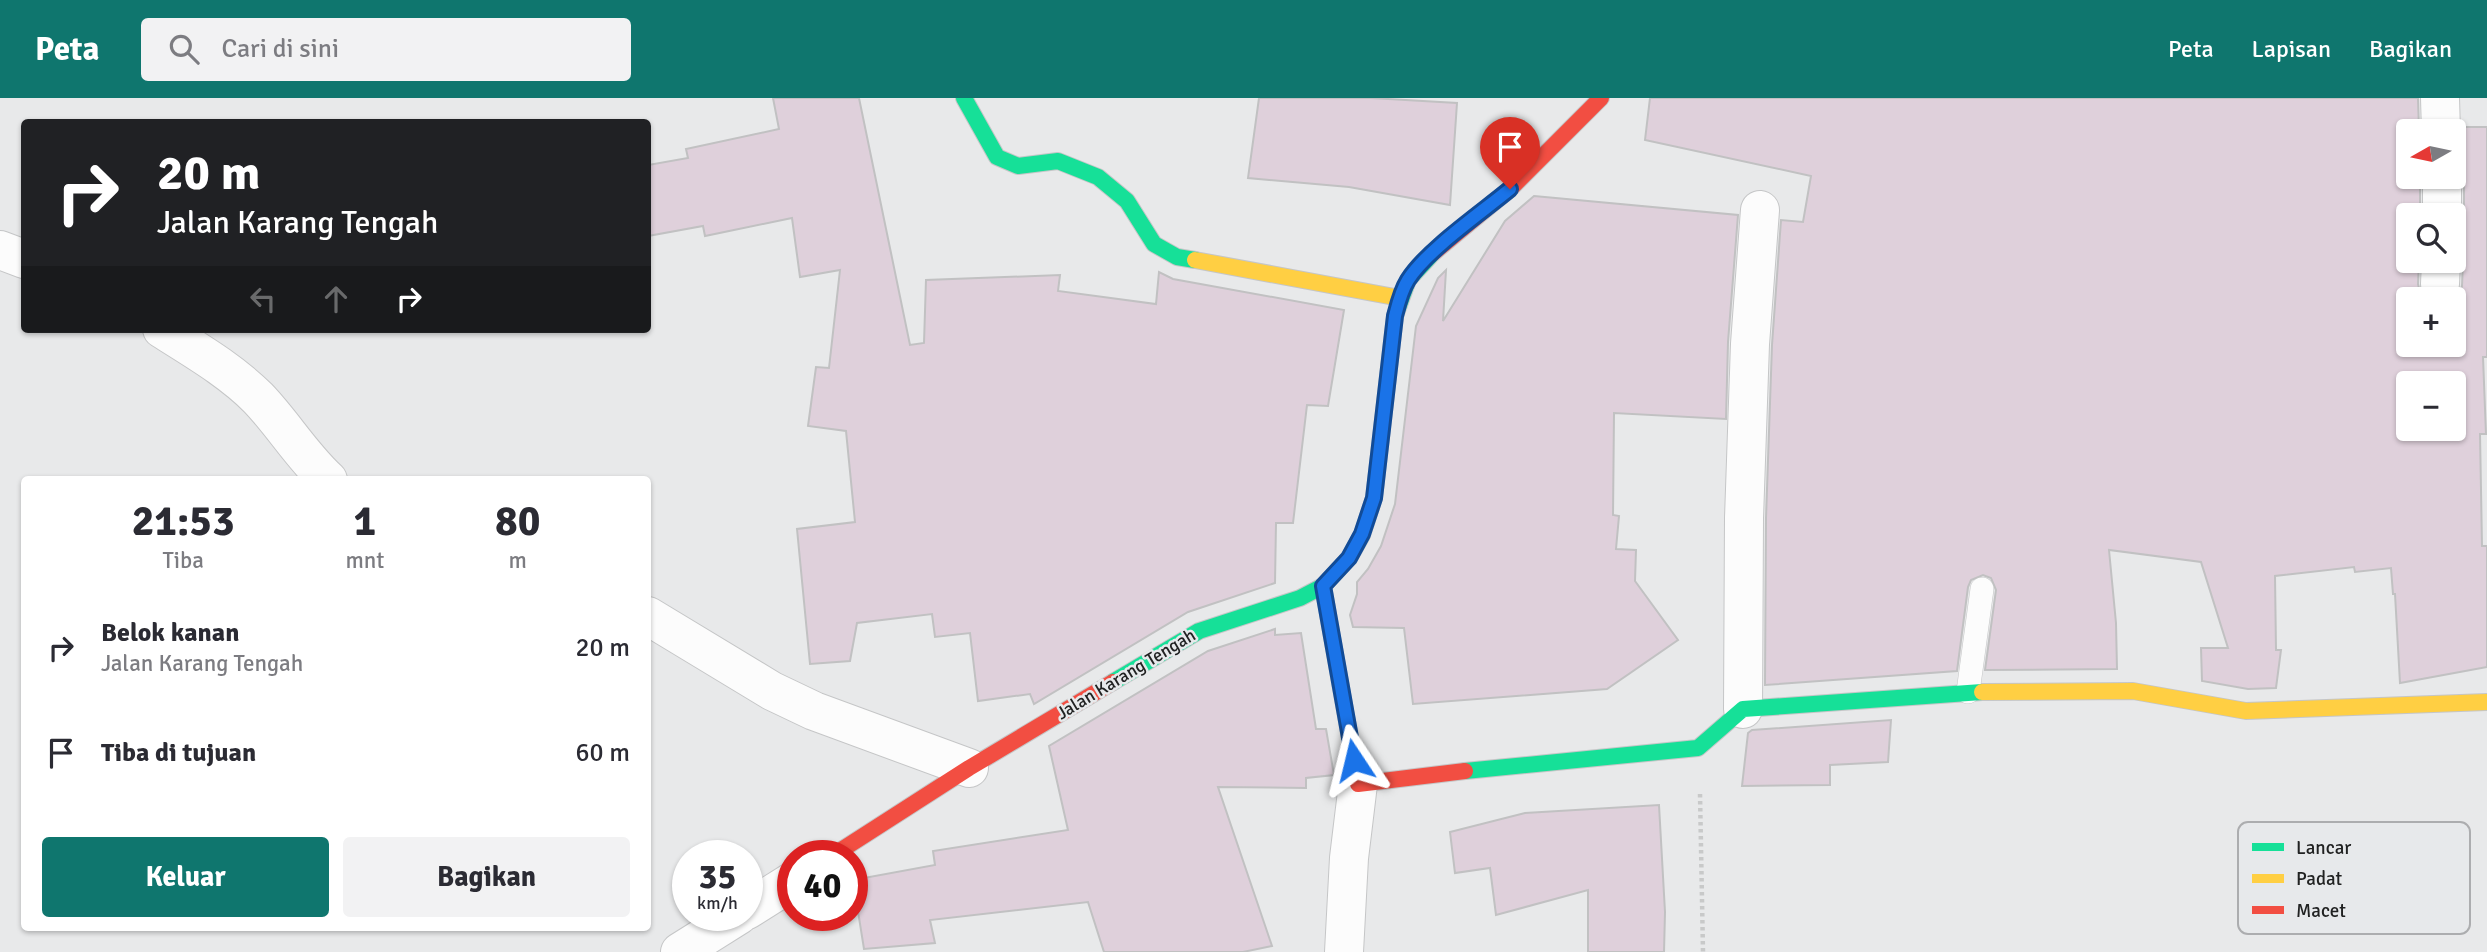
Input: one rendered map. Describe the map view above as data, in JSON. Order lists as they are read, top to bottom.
{
  "streets": {
    "street": ["Jalan Karang Tengah"]
  },
  "legend": ["Lancar", "Padat", "Macet"],
  "north": "left",
  "page": {
    "header": "Peta",
    "search": "Cari di sini",
    "nav": ["Peta", "Lapisan", "Bagikan"],
    "map_buttons": ["+", "−"],
    "turn": ["20 m", "Jalan Karang Tengah"],
    "eta": [
      "21:53",
      "Tiba",
      "1",
      "mnt",
      "80",
      "m"
    ],
    "list": [
      {
        "name": "Belok kanan",
        "note": "Jalan Karang Tengah",
        "value": "20 m"
      },
      {
        "name": "Tiba di tujuan",
        "value": "60 m"
      }
    ],
    "buttons": ["Keluar", "Bagikan"],
    "speed": "35 km/h",
    "limit": "40"
  }
}
